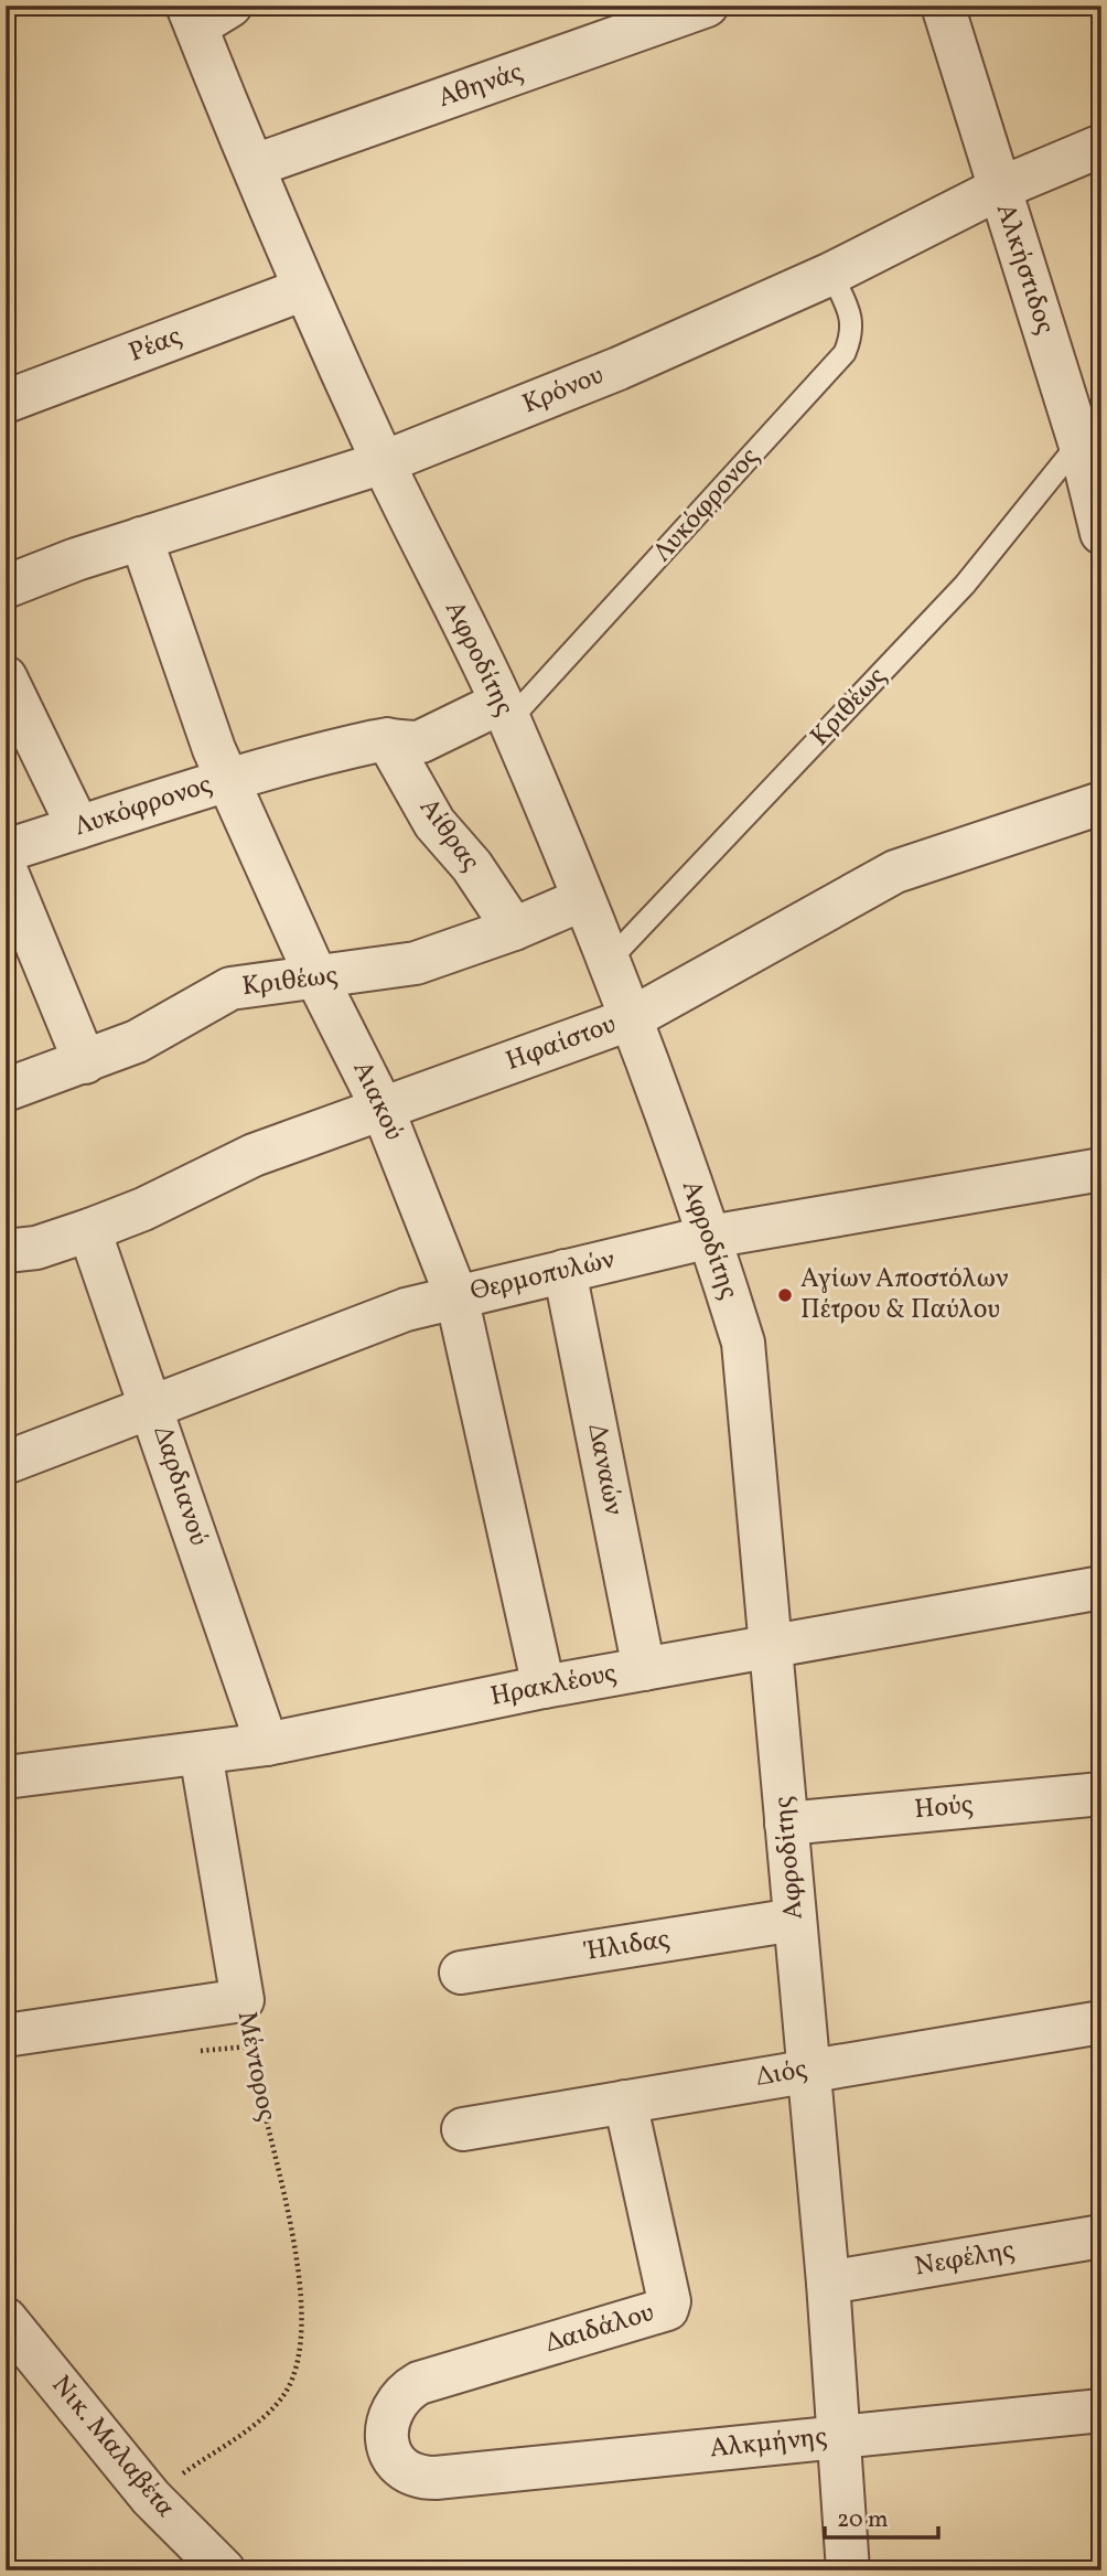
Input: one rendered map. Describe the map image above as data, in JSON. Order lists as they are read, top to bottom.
{
  "streets": {
    "street": [
      "Αθηνάς",
      "Αλκήστιδος",
      "Ρέας",
      "Κρόνου",
      "Λυκόφρoνος",
      "Αφροδίτης",
      "Κριθέως",
      "Αίθρας",
      "Ηφαίστου",
      "Αιακού",
      "Θερμοπυλών",
      "Δαναών",
      "Δαρδιανού",
      "Ηρακλέους",
      "Ηούς",
      "Ήλιδας",
      "Μέντορος",
      "Διός",
      "Νεφέλης",
      "Δαιδάλου",
      "Αλκμήνης",
      "Νικ. Μαλαβέτα"
    ]
  },
  "crossings": [
    ["Αθηνάς", "Αφροδίτης"],
    ["Αλκήστιδος", "Κρόνου"],
    ["Αλκήστιδος", "Κριθέως"],
    ["Ρέας", "Αφροδίτης"],
    ["Κρόνου", "Λυκόφρoνος"],
    ["Κρόνου", "Αφροδίτης"],
    ["Κρόνου", "Αιακού"],
    ["Λυκόφρoνος", "Αφροδίτης"],
    ["Λυκόφρoνος", "Αίθρας"],
    ["Λυκόφρoνος", "Αιακού"],
    ["Αφροδίτης", "Κριθέως"],
    ["Αφροδίτης", "Ηφαίστου"],
    ["Αφροδίτης", "Θερμοπυλών"],
    ["Αφροδίτης", "Ηρακλέους"],
    ["Αφροδίτης", "Ηούς"],
    ["Αφροδίτης", "Ήλιδας"],
    ["Αφροδίτης", "Διός"],
    ["Αφροδίτης", "Νεφέλης"],
    ["Αφροδίτης", "Αλκμήνης"],
    ["Κριθέως", "Αίθρας"],
    ["Κριθέως", "Αιακού"],
    ["Ηφαίστου", "Αιακού"],
    ["Ηφαίστου", "Δαρδιανού"],
    ["Αιακού", "Θερμοπυλών"],
    ["Αιακού", "Ηρακλέους"],
    ["Θερμοπυλών", "Δαναών"],
    ["Θερμοπυλών", "Δαρδιανού"],
    ["Δαναών", "Ηρακλέους"],
    ["Δαρδιανού", "Ηρακλέους"],
    ["Ηρακλέους", "Μέντορος"],
    ["Μέντορος", "Νικ. Μαλαβέτα"],
    ["Διός", "Δαιδάλου"],
    ["Δαιδάλου", "Αλκμήνης"]
  ],
  "places": ["Αγίων Αποστόλων Πέτρου & Παύλου"],
  "scale_bar": "20 m"
}
